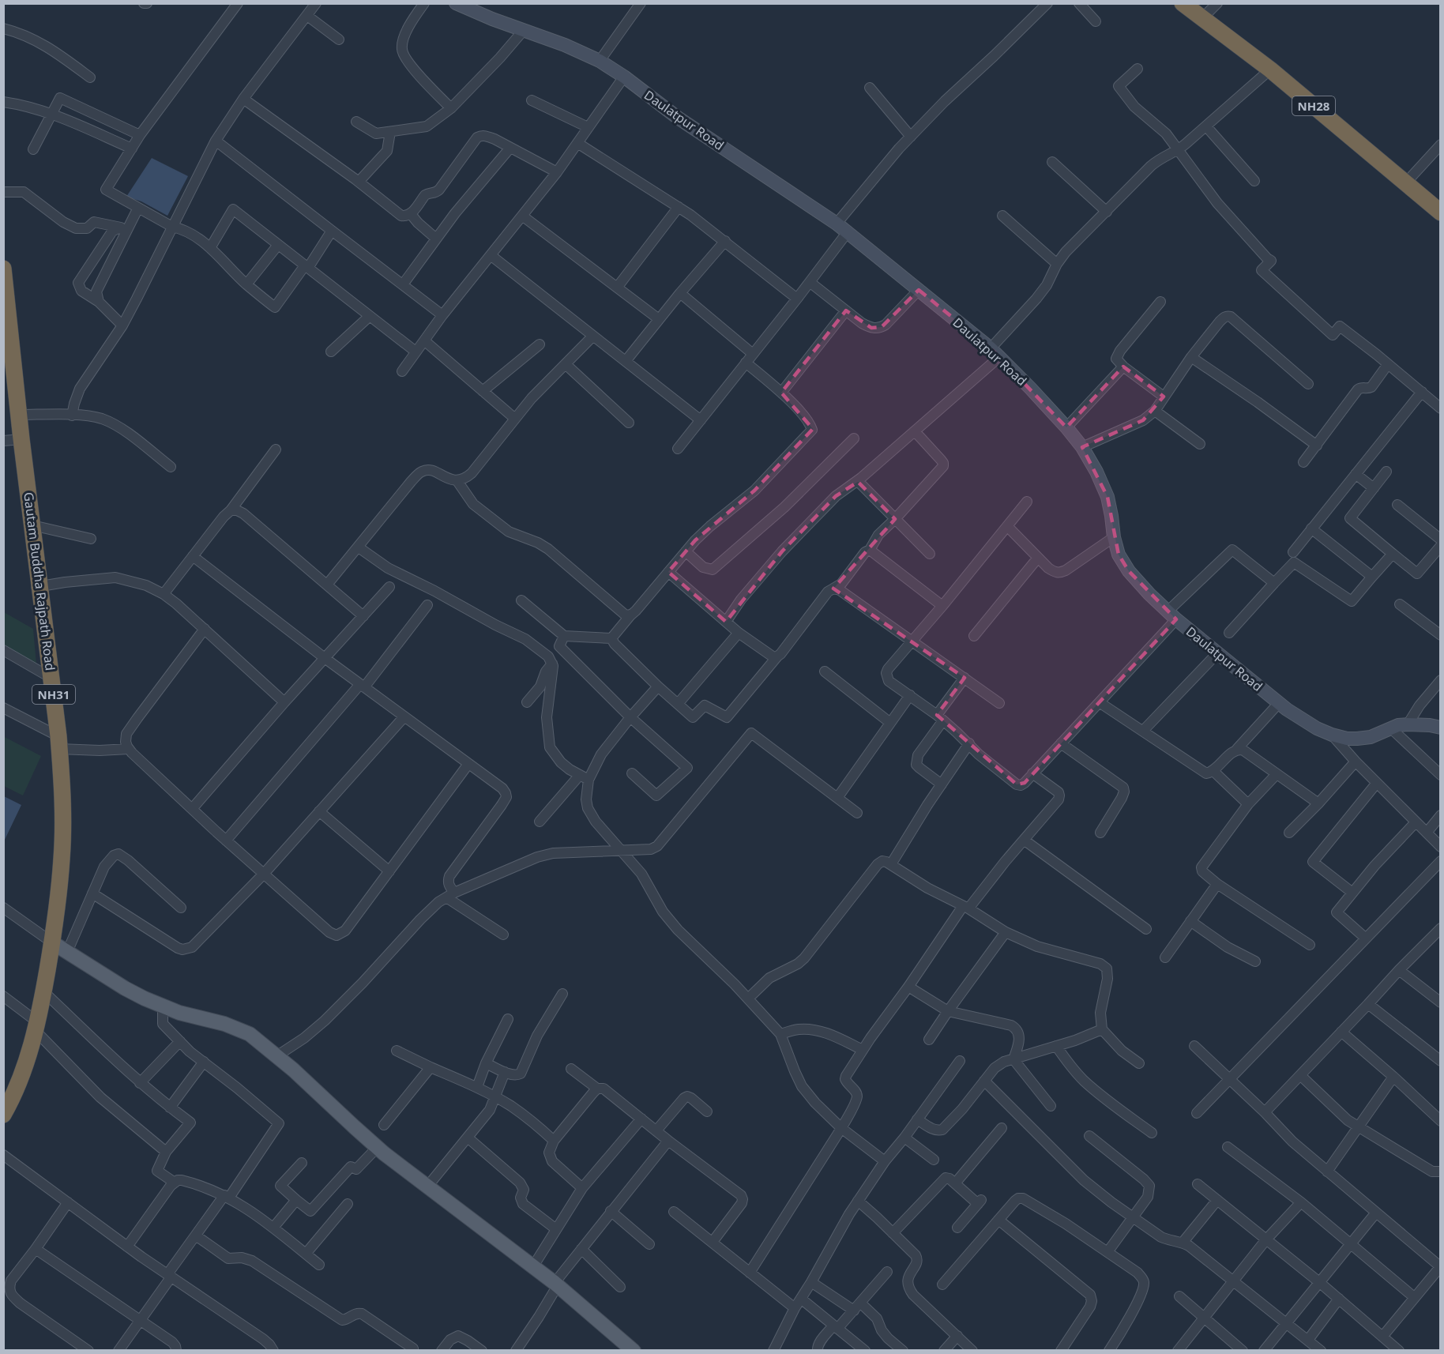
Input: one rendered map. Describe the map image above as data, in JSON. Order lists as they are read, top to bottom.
{
  "streets": {
    "highway": ["NH28", "Gautam Buddha Rajpath Road", "NH31"],
    "street": ["Daulatpur Road"]
  },
  "crossings": [
    ["Gautam Buddha Rajpath Road", "NH31"]
  ]
}
